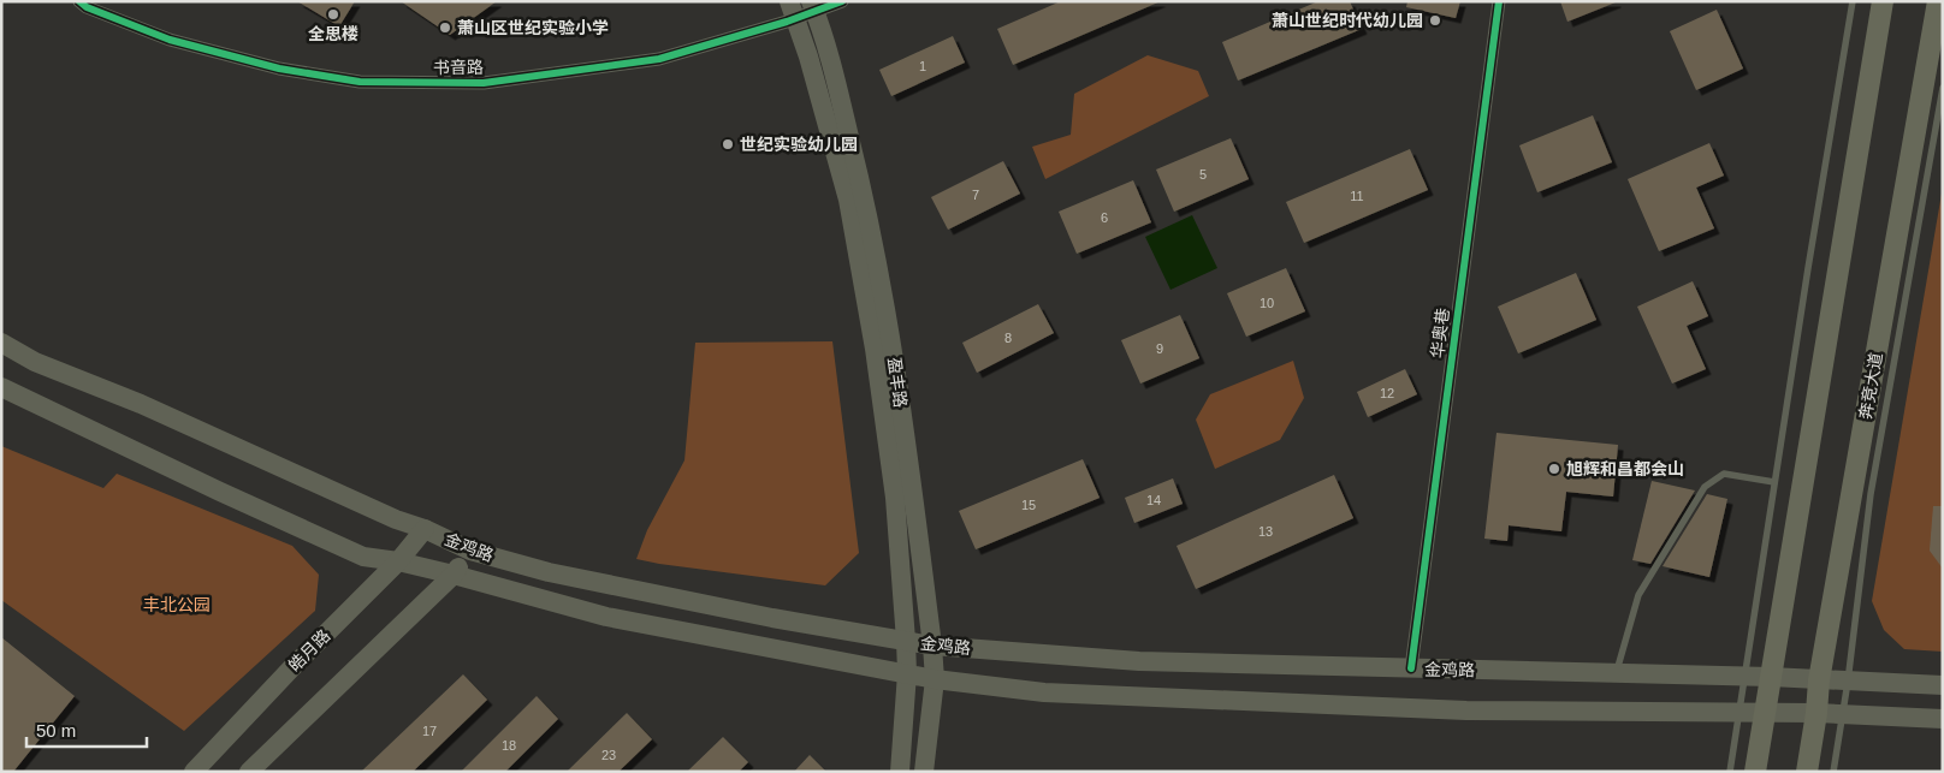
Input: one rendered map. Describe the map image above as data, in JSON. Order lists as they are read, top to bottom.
{
  "streets": {
    "main road": [
      "盈丰路",
      "奔竞大道",
      "金鸡路",
      "皓月路"
    ],
    "street": ["书音路", "华奥巷"]
  },
  "crossings": [
    ["书音路", "盈丰路"],
    ["华奥巷", "金鸡路"],
    ["盈丰路", "金鸡路"],
    ["奔竞大道", "金鸡路"],
    ["金鸡路", "皓月路"]
  ],
  "parks": ["丰北公园"],
  "places": [
    "全思楼",
    "萧山世纪时代幼儿园",
    "萧山区世纪实验小学",
    "世纪实验幼儿园",
    "旭辉和昌都会山"
  ],
  "house_numbers": [
    "1",
    "5",
    "7",
    "11",
    "6",
    "10",
    "8",
    "9",
    "12",
    "14",
    "15",
    "13",
    "17",
    "18",
    "23"
  ],
  "scale_bar": "50 m"
}
